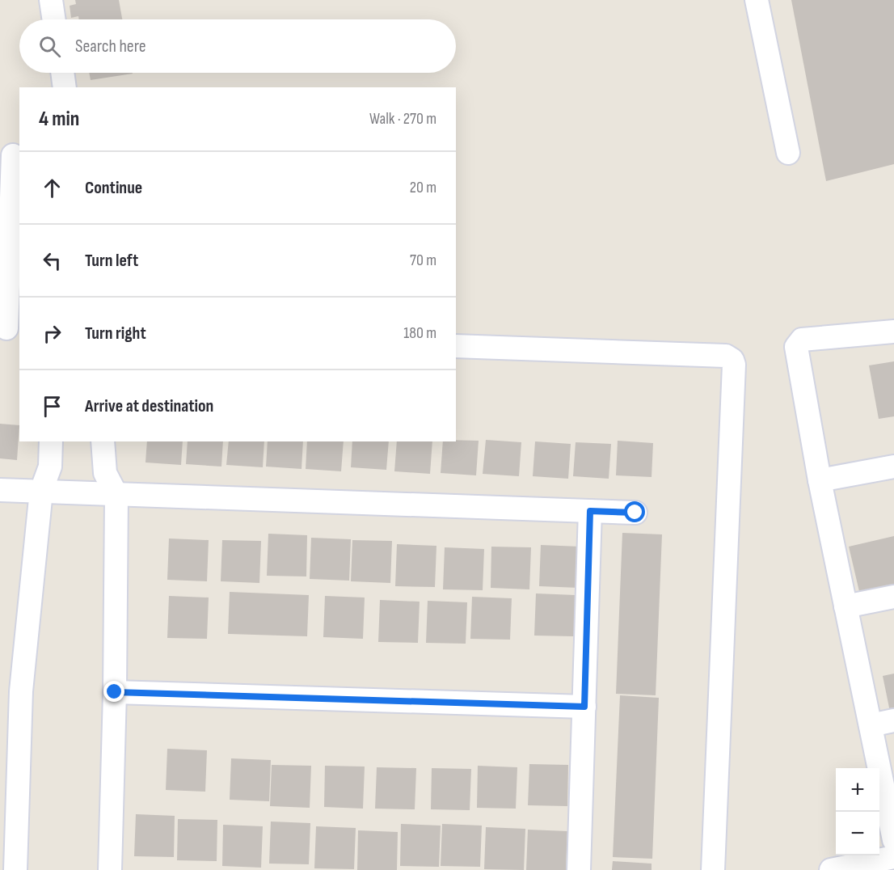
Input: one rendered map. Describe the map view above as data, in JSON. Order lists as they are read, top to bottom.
{
  "page": {
    "search": "Search here",
    "heading": ["4 min", "Walk · 270 m"],
    "list": [
      ["Continue", "20 m"],
      ["Turn left", "70 m"],
      ["Turn right", "180 m"],
      "Arrive at destination"
    ],
    "map_buttons": ["+", "−"]
  }
}
